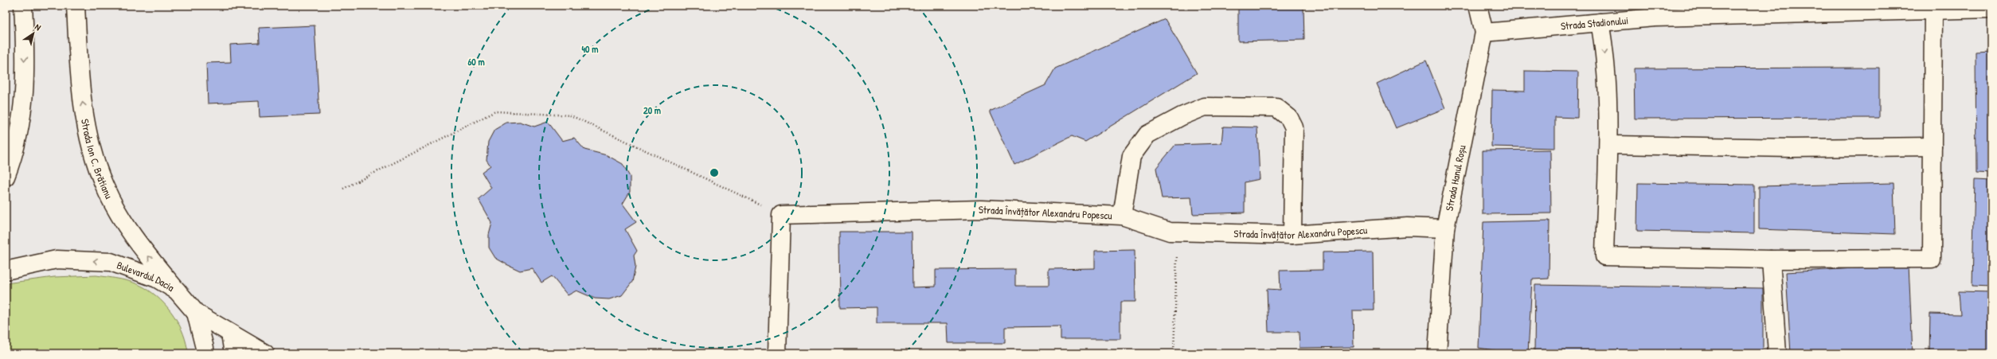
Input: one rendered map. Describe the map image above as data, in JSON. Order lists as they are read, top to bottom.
{
  "streets": {
    "street": [
      "Strada Stadionului",
      "Strada Ion C. Brătianu",
      "Strada Hanul Roșu",
      "Strada Învățător Alexandru Popescu",
      "Bulevardul Dacia"
    ]
  },
  "crossings": [
    ["Strada Stadionului", "Strada Hanul Roșu"],
    ["Strada Ion C. Brătianu", "Bulevardul Dacia"],
    ["Strada Hanul Roșu", "Strada Învățător Alexandru Popescu"]
  ],
  "one_way": ["Strada Ion C. Brătianu", "Bulevardul Dacia"],
  "north": "top right",
  "rings": ["40 m", "60 m", "20 m"]
}
